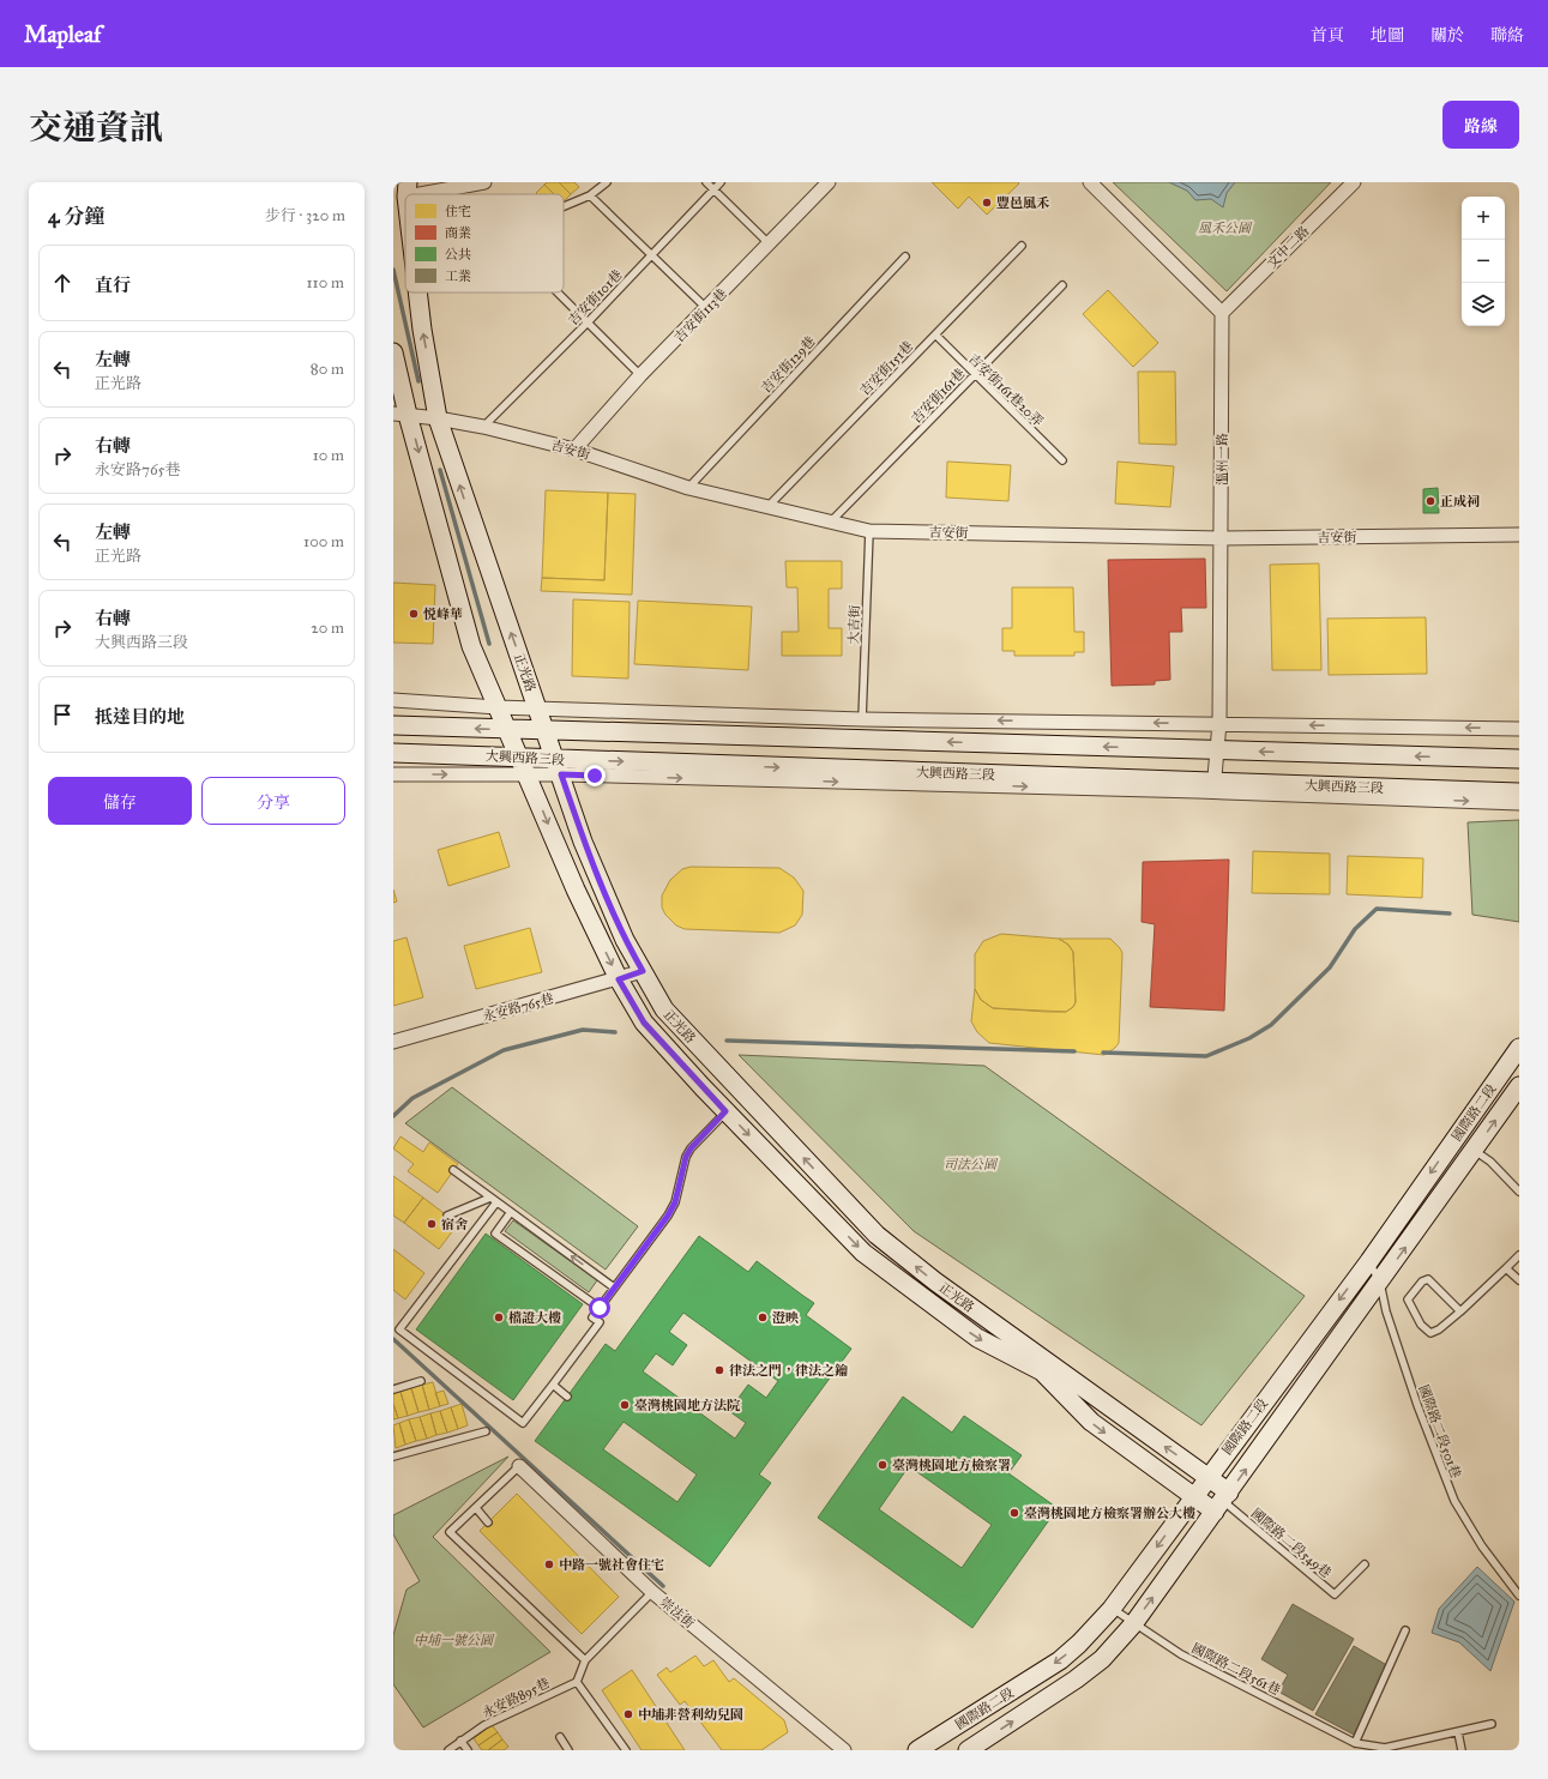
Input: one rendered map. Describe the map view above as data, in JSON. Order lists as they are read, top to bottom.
{
  "streets": {
    "street": [
      "文中二路",
      "吉安街113巷",
      "吉安街",
      "溫州一路",
      "正光路",
      "大興西路三段",
      "永安路765巷",
      "國際路二段",
      "崇法街"
    ],
    "lane": [
      "吉安街101巷",
      "吉安街129巷",
      "吉安街151巷",
      "吉安街161巷20弄",
      "吉安街161巷",
      "大吉街",
      "國際路二段501巷",
      "國際路二段549巷",
      "國際路二段561巷",
      "永安路895巷"
    ]
  },
  "crossings": [
    ["文中二路", "溫州一路"],
    ["吉安街101巷", "吉安街"],
    ["吉安街113巷", "吉安街"],
    ["吉安街129巷", "吉安街"],
    ["吉安街151巷", "吉安街161巷20弄"],
    ["吉安街151巷", "吉安街"],
    ["吉安街161巷20弄", "吉安街161巷"],
    ["吉安街161巷", "吉安街"],
    ["吉安街", "溫州一路"],
    ["吉安街", "大吉街"],
    ["吉安街", "正光路"],
    ["溫州一路", "大興西路三段"],
    ["正光路", "大興西路三段"],
    ["正光路", "永安路765巷"],
    ["正光路", "國際路二段"],
    ["正光路", "國際路二段549巷"],
    ["國際路二段", "國際路二段501巷"],
    ["國際路二段", "國際路二段549巷"],
    ["國際路二段", "國際路二段561巷"]
  ],
  "parks": ["風禾公園", "司法公園", "中埔一號公園"],
  "places": [
    "豐邑風禾",
    "正成祠",
    "悦峰華",
    "宿舍",
    "檔證大樓",
    "澄映",
    "律法之門，律法之鑰",
    "臺灣桃園地方法院",
    "臺灣桃園地方檢察署",
    "臺灣桃園地方檢察署辦公大樓",
    "中路一號社會住宅",
    "中埔非營利幼兒園"
  ],
  "legend": [
    "住宅",
    "商業",
    "公共",
    "工業"
  ],
  "page": {
    "header": "Mapleaf",
    "nav": [
      "首頁",
      "地圖",
      "關於",
      "聯絡"
    ],
    "title": "交通資訊",
    "buttons": [
      "路線",
      ["儲存", "分享"]
    ],
    "heading": ["4 分鐘", "步行 · 320 m"],
    "map_buttons": ["+", "−"],
    "list": [
      ["直行", "110 m"],
      ["左轉", "正光路", "80 m"],
      ["右轉", "永安路765巷", "10 m"],
      ["左轉", "正光路", "100 m"],
      ["右轉", "大興西路三段", "20 m"],
      "抵達目的地"
    ]
  }
}
